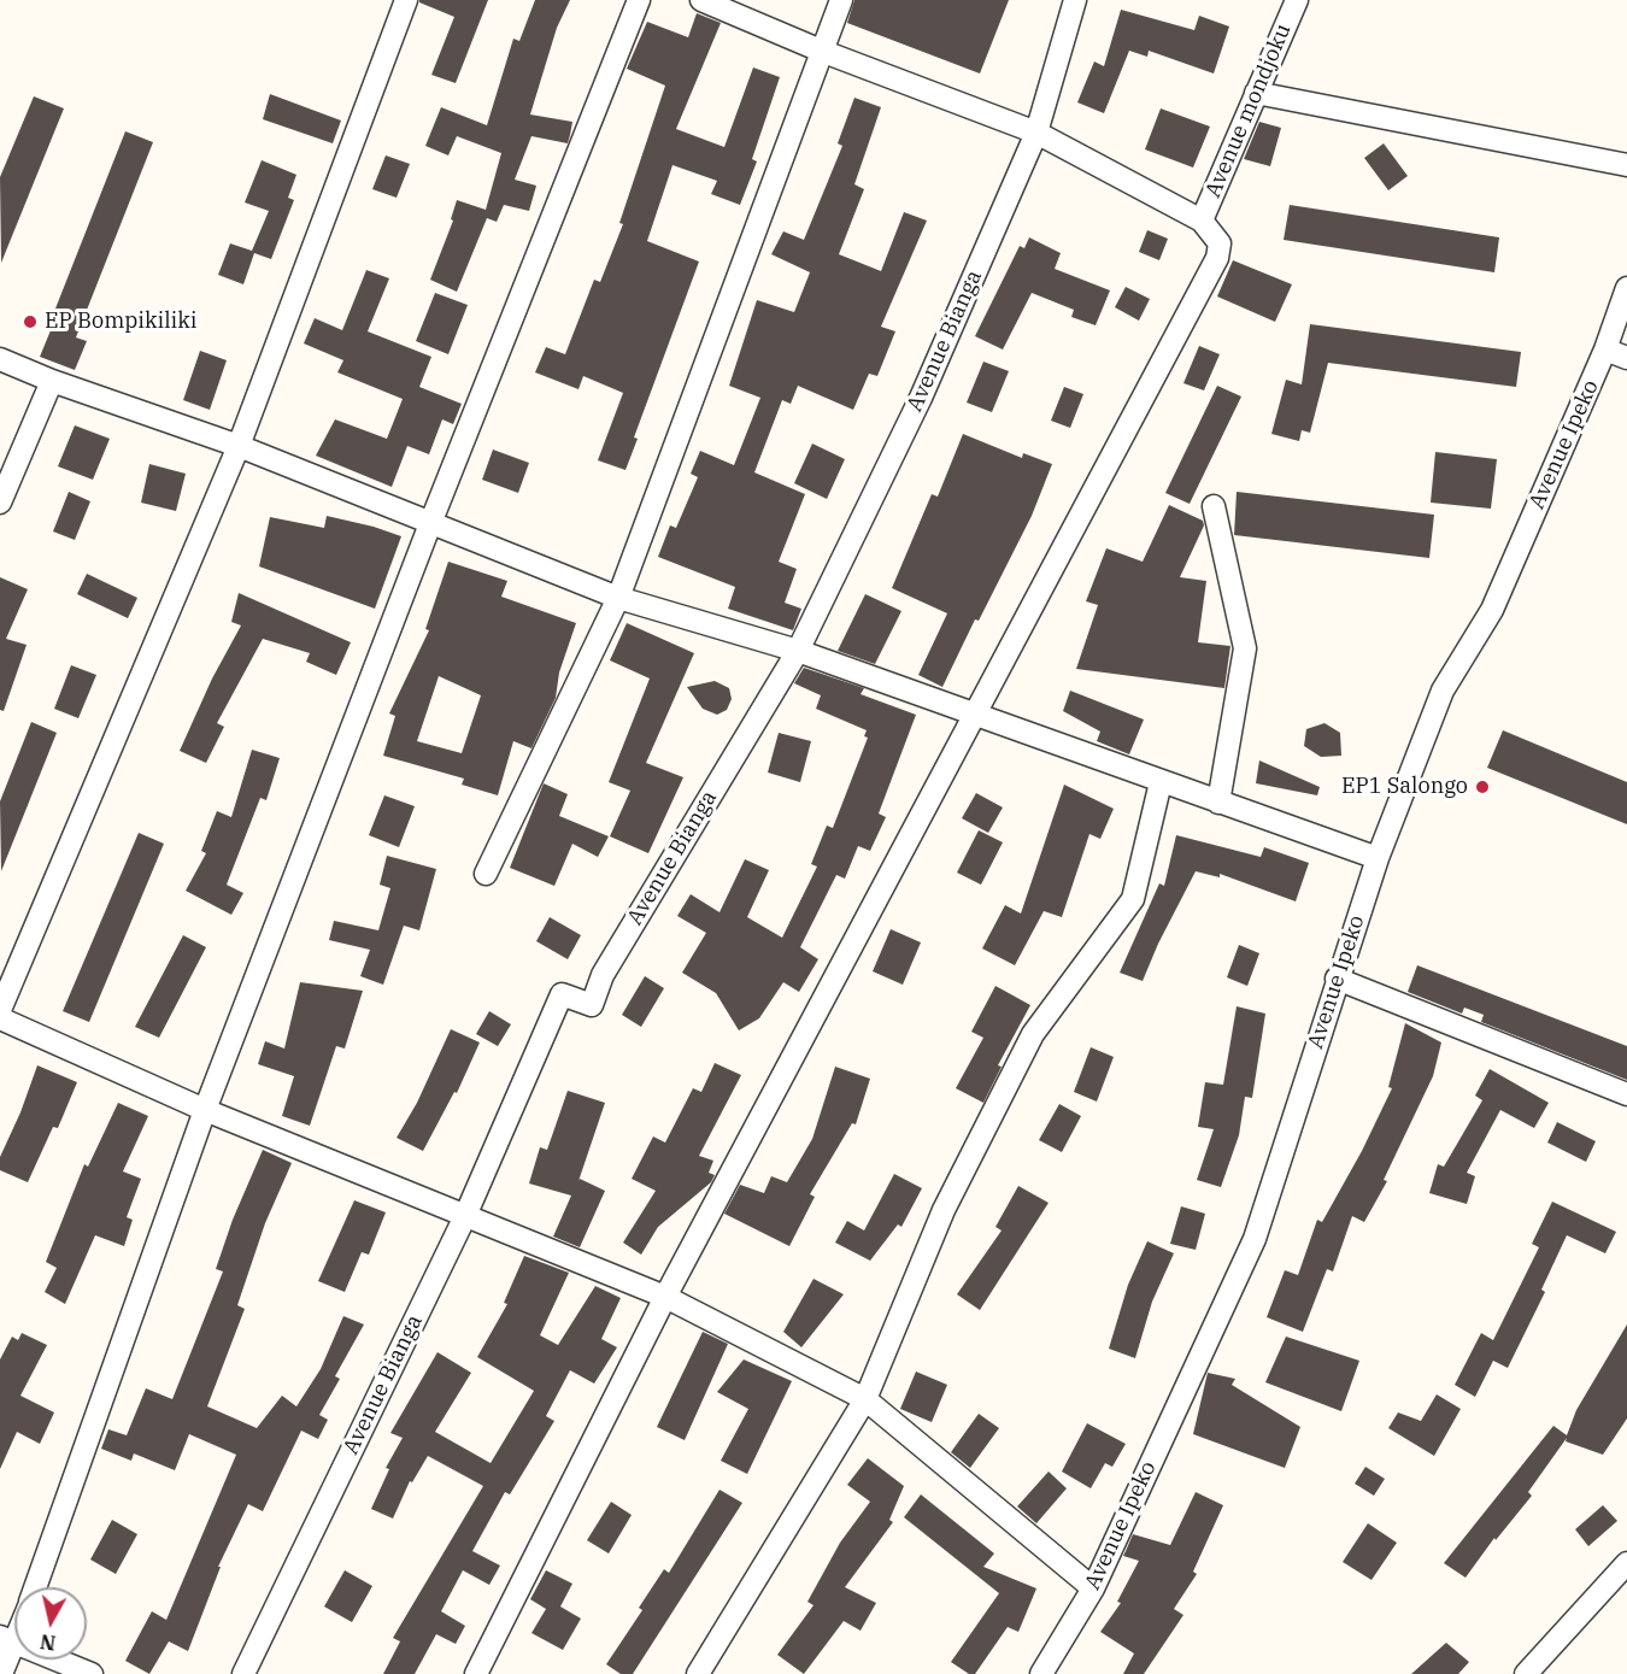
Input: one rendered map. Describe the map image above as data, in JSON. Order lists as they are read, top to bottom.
{
  "streets": {
    "street": ["Avenue mondjoku", "Avenue Bianga", "Avenue Ipeko"]
  },
  "places": ["EP Bompikiliki", "EP1 Salongo"],
  "north": "bottom"
}
